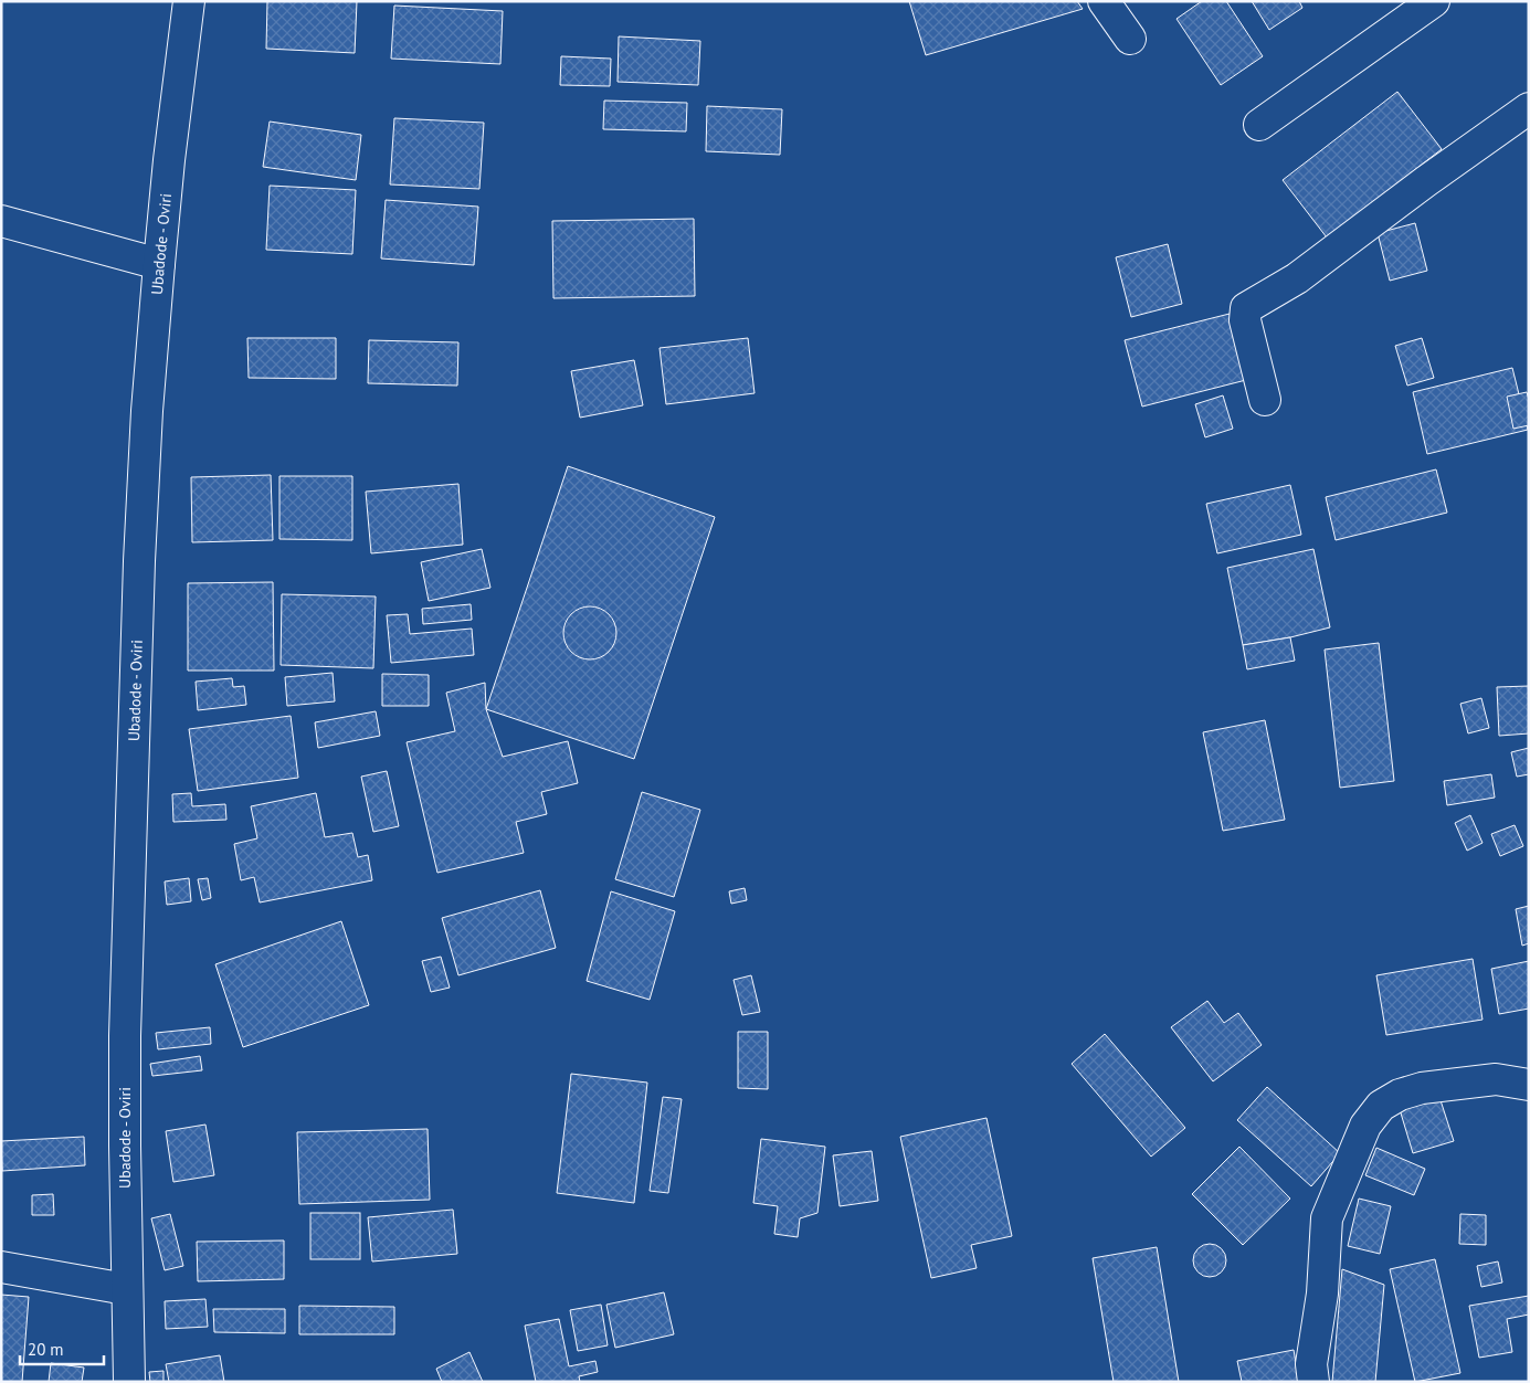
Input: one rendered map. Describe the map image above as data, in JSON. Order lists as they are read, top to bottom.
{
  "streets": {
    "street": ["Ubadode - Oviri"]
  },
  "scale_bar": "20 m"
}
